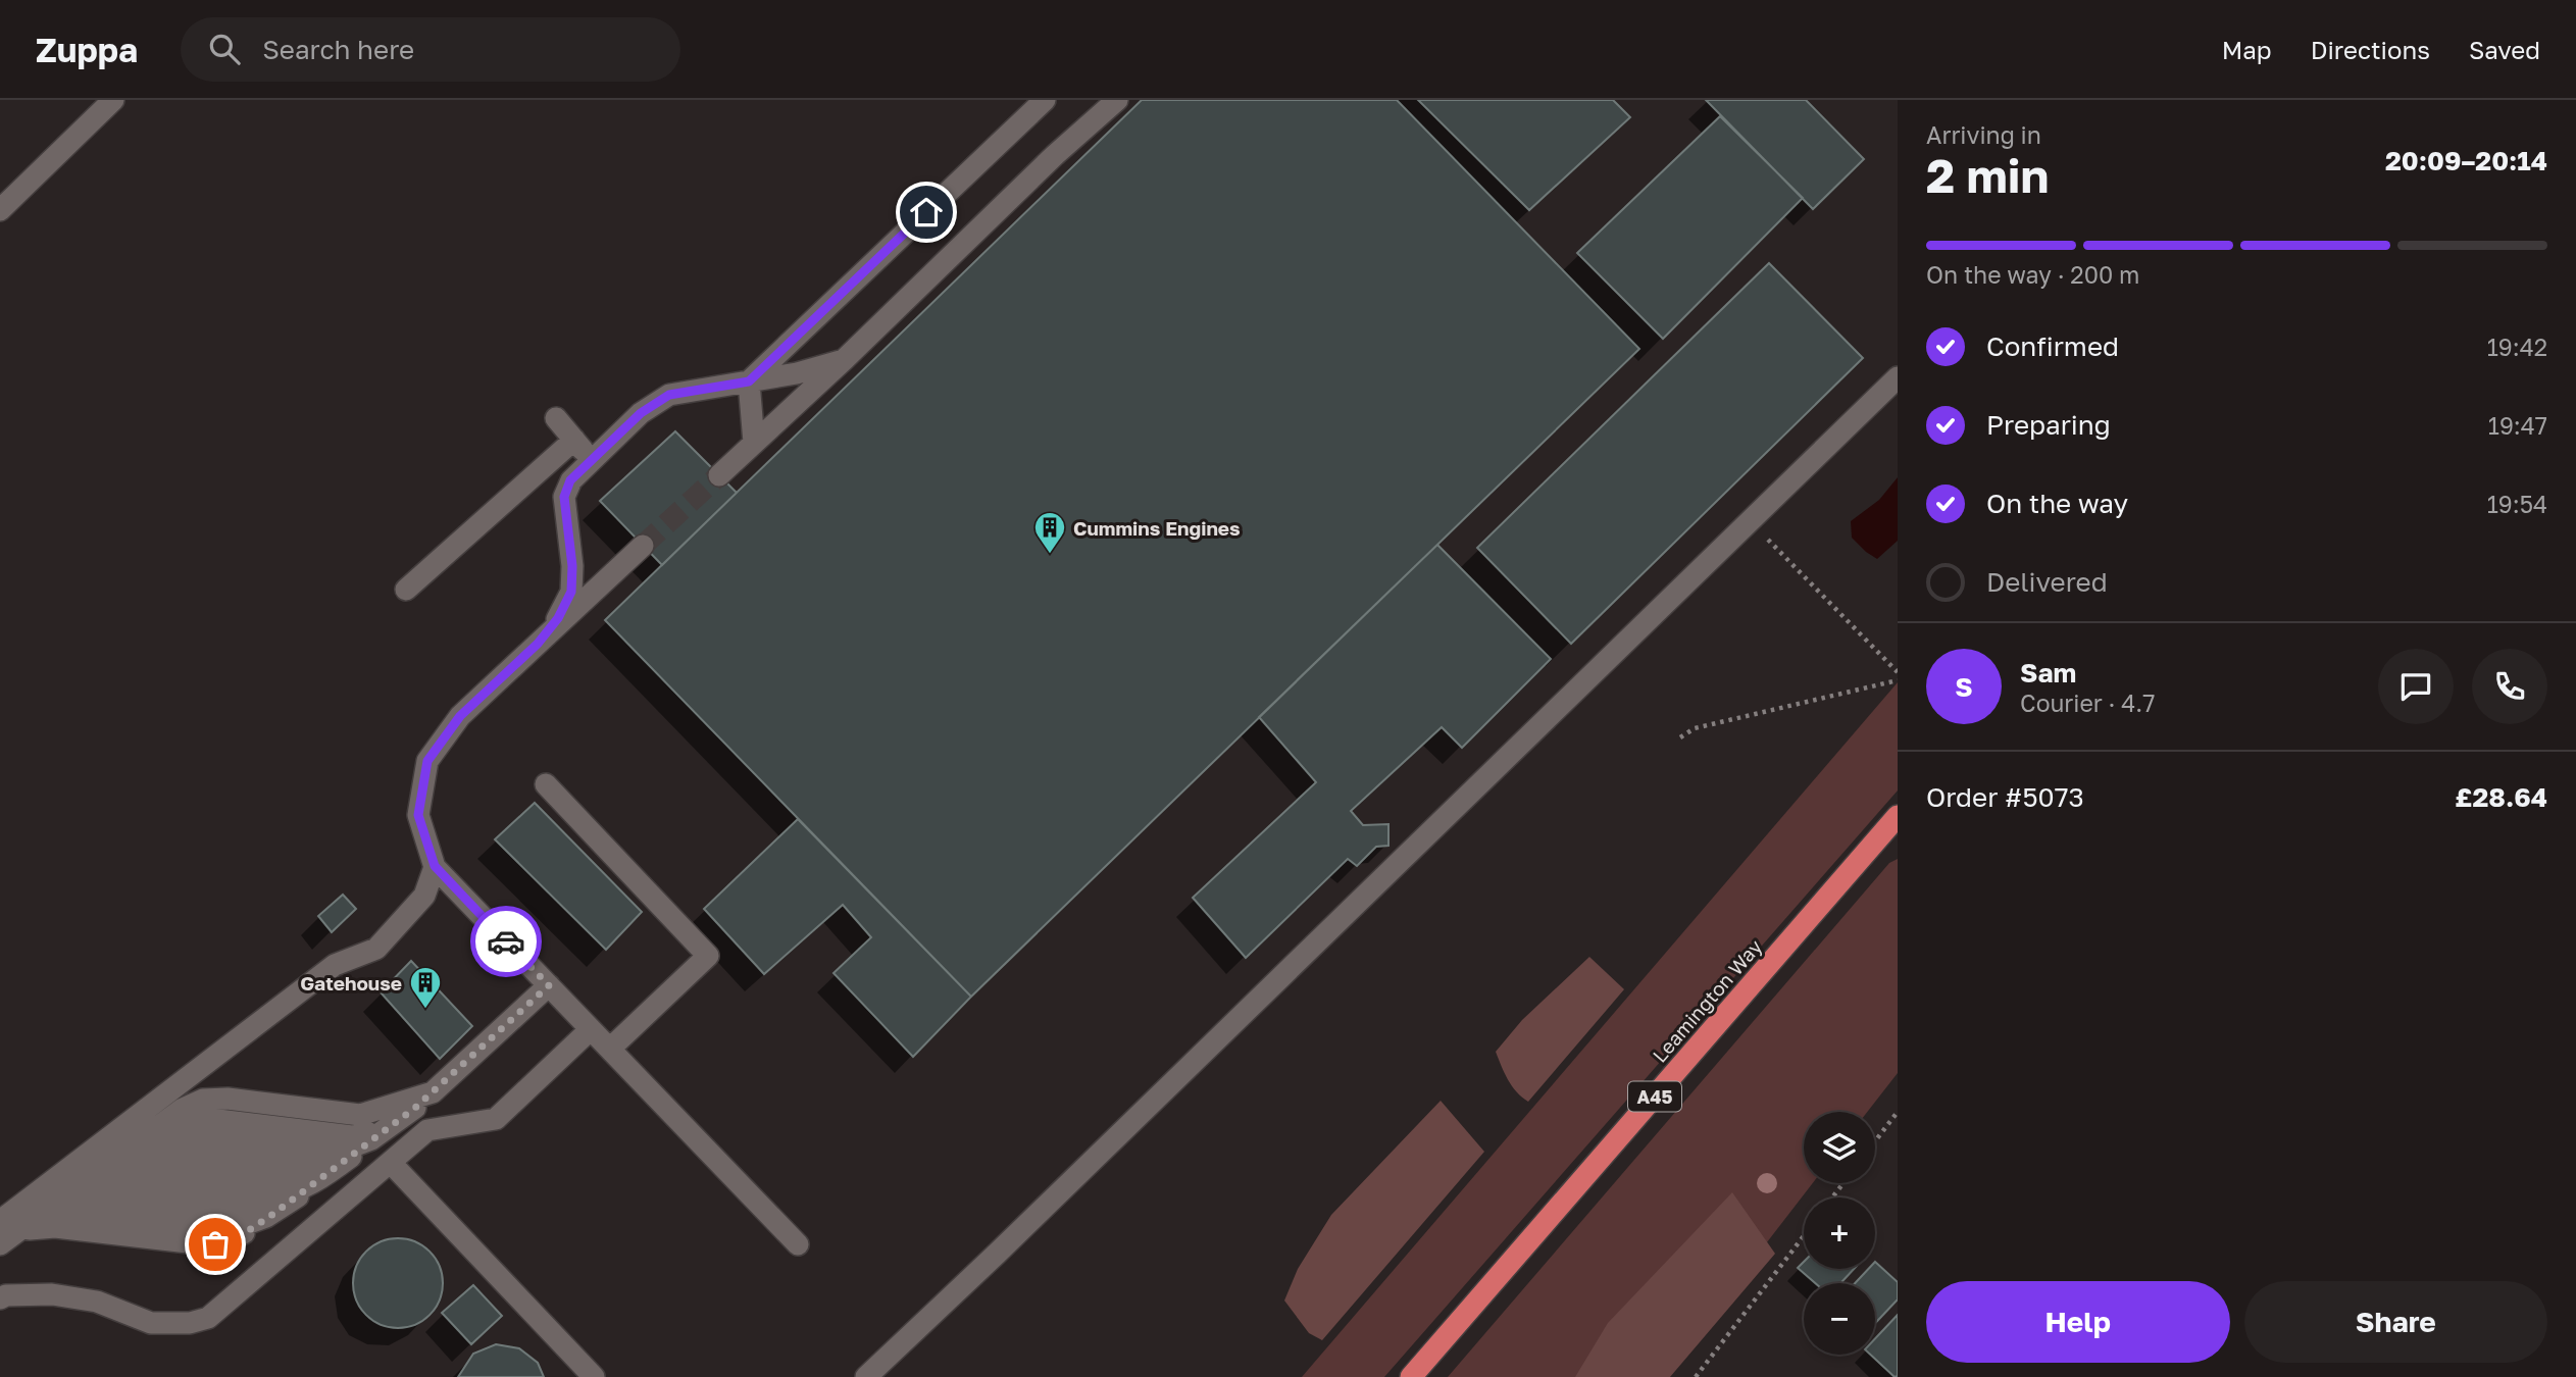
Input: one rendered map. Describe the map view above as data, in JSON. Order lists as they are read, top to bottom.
{
  "streets": {
    "highway": ["Leamington Way", "A45"]
  },
  "places": {
    "building": ["Cummins Engines", "Gatehouse"]
  },
  "page": {
    "header": "Zuppa",
    "search": "Search here",
    "nav": ["Map", "Directions", "Saved"],
    "heading": ["2 min", "Arriving in", "20:09–20:14"],
    "panel": [
      "Sam",
      "Courier · 4.7",
      "Order #5073",
      "£28.64"
    ],
    "bar": "On the way · 200 m",
    "list": [
      ["Confirmed", "19:42"],
      ["Preparing", "19:47"],
      ["On the way", "19:54"],
      "Delivered"
    ],
    "round": "S",
    "map_buttons": ["+", "−"],
    "buttons": ["Help", "Share"]
  }
}
